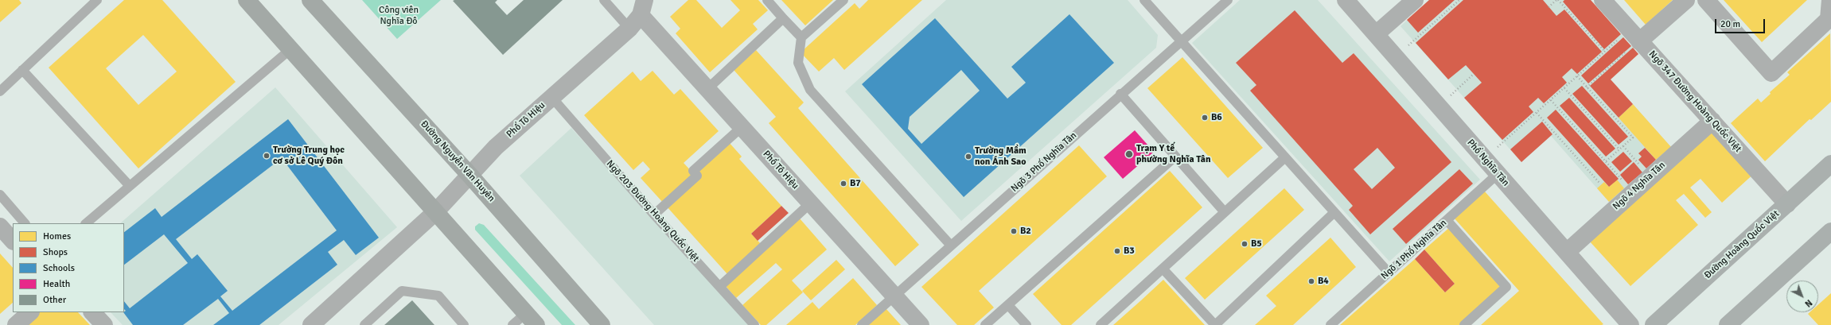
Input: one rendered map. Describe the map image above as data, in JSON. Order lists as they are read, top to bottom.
{
  "streets": {
    "main road": ["Đường Nguyễn Văn Huyên", "Đường Hoàng Quốc Việt"],
    "street": [
      "Ngõ 347 Đường Hoàng Quốc Việt",
      "Phố Tô Hiệu",
      "Phố Nghĩa Tân",
      "Ngõ 4 Nghĩa Tân"
    ],
    "lane": ["Ngõ 3 Phố Nghĩa Tân", "Ngõ 203 Đường Hoàng Quốc Việt", "Ngõ 1 Phố Nghĩa Tân"]
  },
  "crossings": [
    ["Ngõ 347 Đường Hoàng Quốc Việt", "Ngõ 4 Nghĩa Tân"],
    ["Ngõ 347 Đường Hoàng Quốc Việt", "Đường Hoàng Quốc Việt"],
    ["Phố Tô Hiệu", "Đường Nguyễn Văn Huyên"],
    ["Phố Tô Hiệu", "Ngõ 3 Phố Nghĩa Tân"],
    ["Phố Tô Hiệu", "Ngõ 203 Đường Hoàng Quốc Việt"],
    ["Phố Nghĩa Tân", "Ngõ 4 Nghĩa Tân"],
    ["Phố Nghĩa Tân", "Ngõ 1 Phố Nghĩa Tân"]
  ],
  "parks": ["Công viên Nghĩa Đô"],
  "places": [
    "B6",
    "Trạm Y tế phường Nghĩa Tân",
    "Trường Trung học cơ sở Lê Quý Đôn",
    "Trường Mầm non Ánh Sao",
    "B7",
    "B2",
    "B5",
    "B3",
    "B4"
  ],
  "legend": [
    "Homes",
    "Shops",
    "Schools",
    "Health",
    "Other"
  ],
  "scale_bar": "20 m",
  "north": "bottom right"
}
